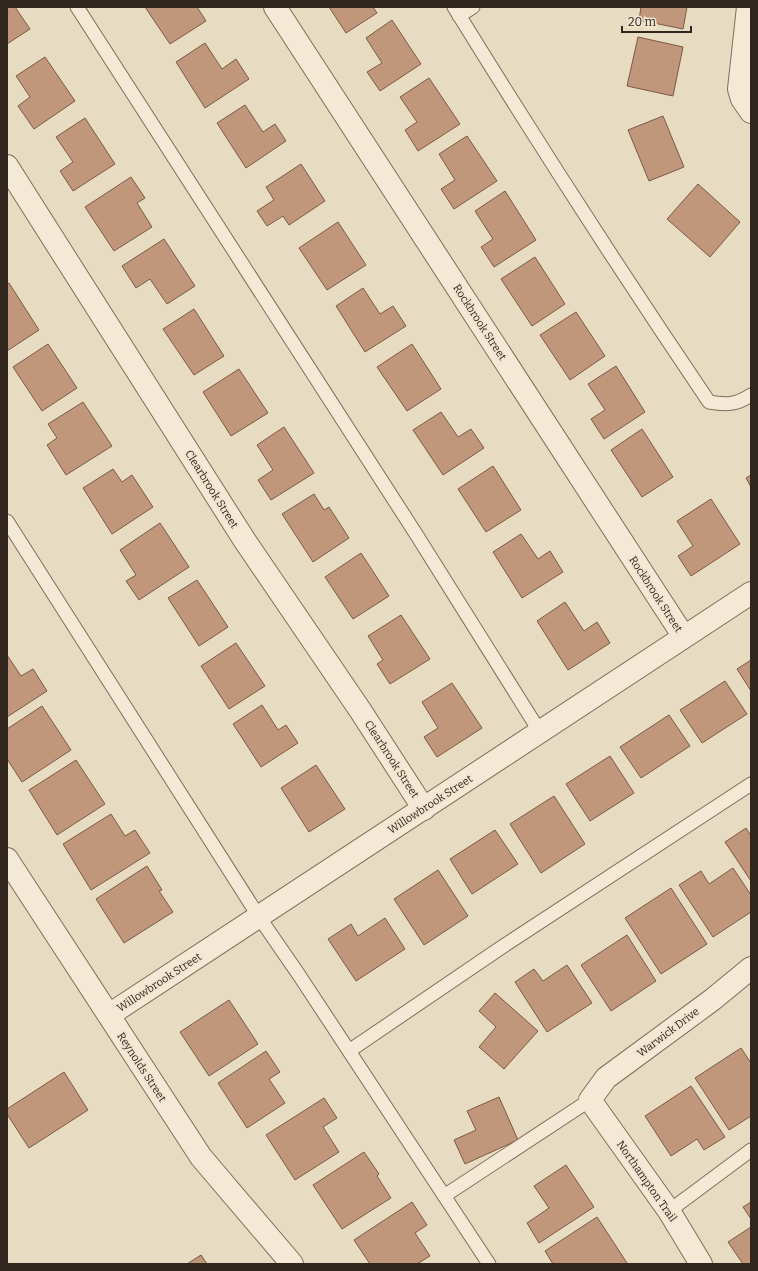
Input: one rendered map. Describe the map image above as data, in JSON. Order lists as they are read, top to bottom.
{
  "streets": {
    "street": [
      "Rockbrook Street",
      "Clearbrook Street",
      "Willowbrook Street",
      "Warwick Drive",
      "Reynolds Street",
      "Northampton Trail"
    ]
  },
  "crossings": [
    ["Rockbrook Street", "Willowbrook Street"],
    ["Clearbrook Street", "Willowbrook Street"],
    ["Willowbrook Street", "Reynolds Street"],
    ["Warwick Drive", "Northampton Trail"]
  ],
  "scale_bar": "20 m"
}
